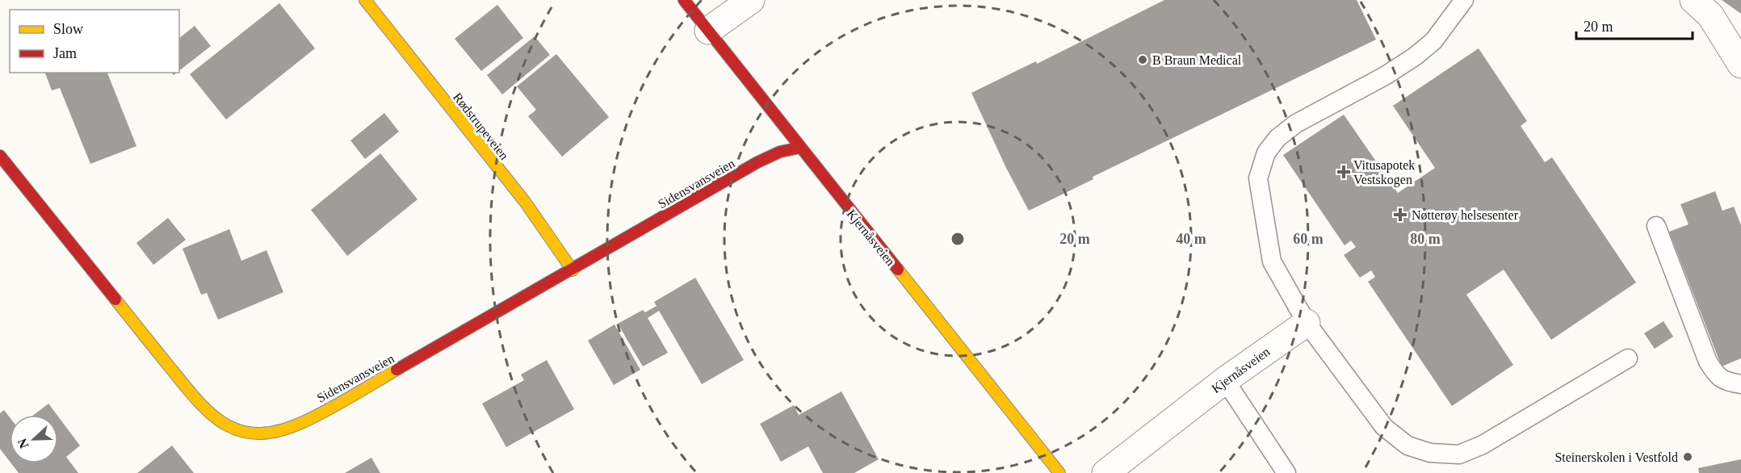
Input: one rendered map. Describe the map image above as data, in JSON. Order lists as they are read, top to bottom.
{
  "streets": {
    "street": ["Rødstrupeveien", "Sidensvansveien", "Kjernåsveien"]
  },
  "crossings": [
    ["Rødstrupeveien", "Sidensvansveien"],
    ["Sidensvansveien", "Kjernåsveien"]
  ],
  "places": {
    "other": ["B Braun Medical", "Steinerskolen i Vestfold"],
    "health": ["Vitusapotek Vestskogen", "Nøtterøy helsesenter"]
  },
  "legend": ["Slow", "Jam"],
  "scale_bar": "20 m",
  "north": "left",
  "rings": [
    "20 m",
    "40 m",
    "60 m",
    "80 m"
  ]
}
